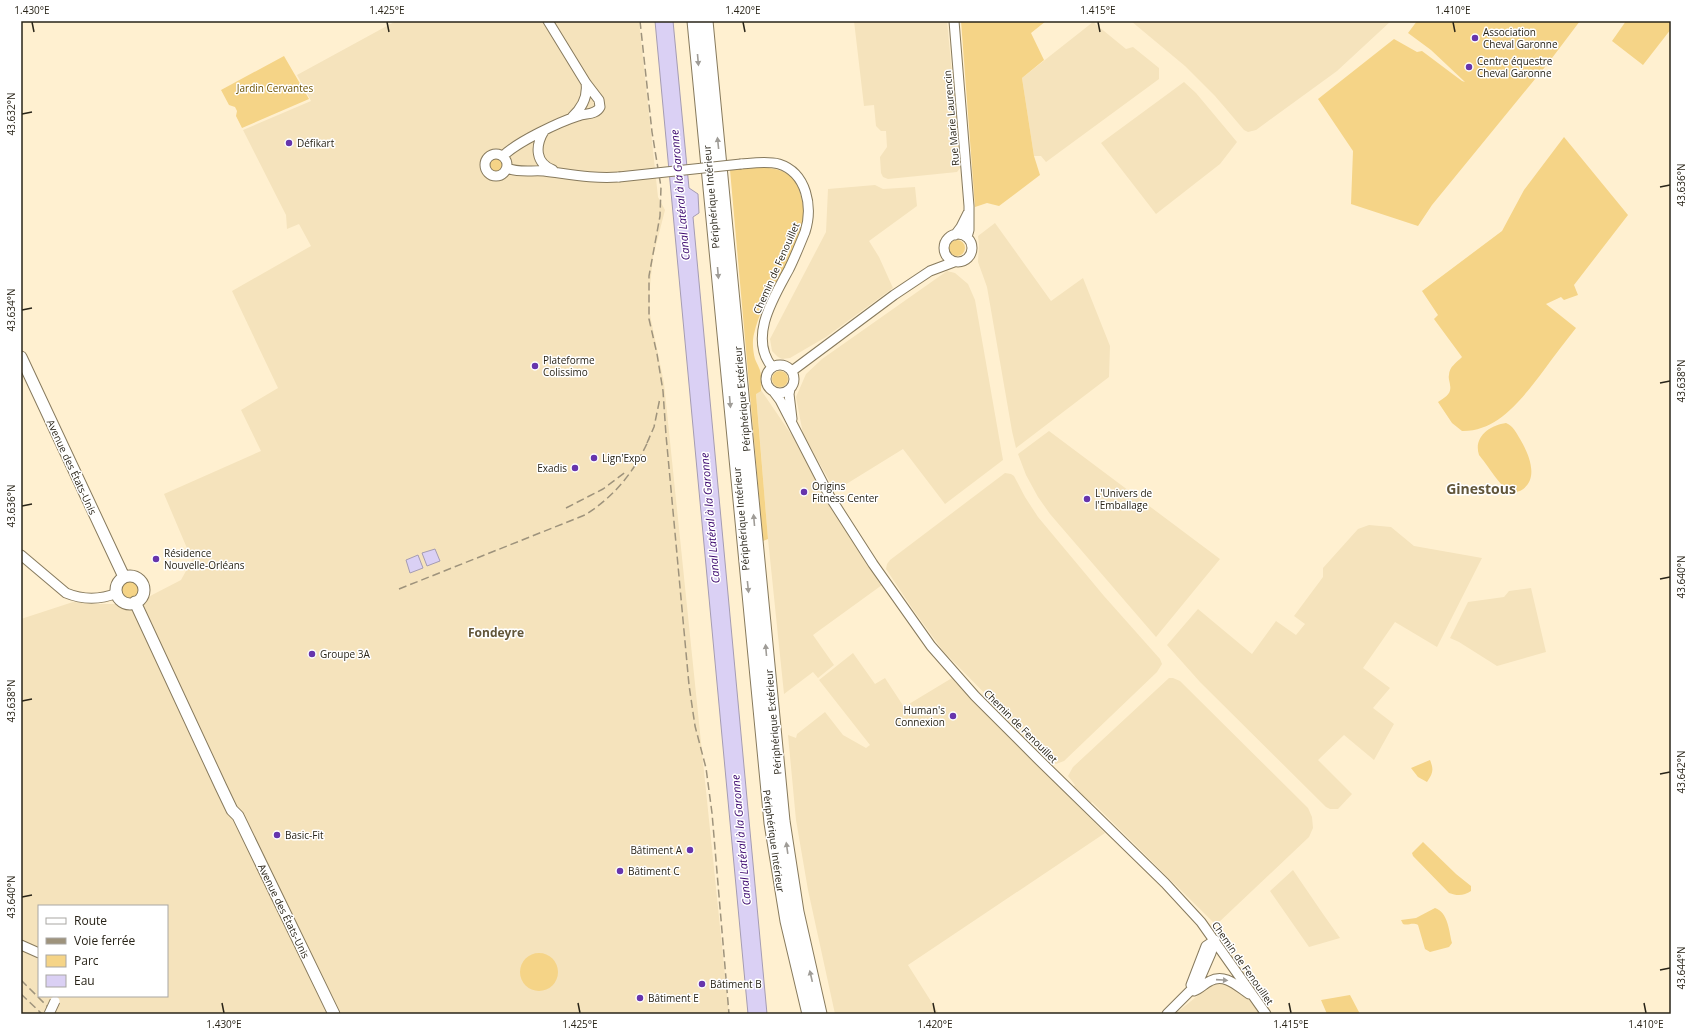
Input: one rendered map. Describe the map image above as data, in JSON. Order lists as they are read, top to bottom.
{
  "streets": {
    "highway": ["Périphérique Intérieur", "Périphérique Extérieur"],
    "main road": ["Avenue des États-Unis"],
    "street": ["Rue Marie Laurencin", "Chemin de Fenouillet"]
  },
  "one_way": ["Périphérique Intérieur", "Périphérique Extérieur"],
  "districts": ["Ginestous", "Fondeyre"],
  "water": ["Canal Latéral à la Garonne"],
  "parks": ["Jardin Cervantes"],
  "places": [
    "Association Cheval Garonne",
    "Centre équestre Cheval Garonne",
    "Défikart",
    "Plateforme Colissimo",
    "Lign'Expo",
    "Exadis",
    "Origins Fitness Center",
    "L'Univers de l'Emballage",
    "Résidence Nouvelle-Orléans",
    "Groupe 3A",
    "Human's Connexion",
    "Basic-Fit",
    "Bâtiment A",
    "Bâtiment C",
    "Bâtiment B",
    "Bâtiment E"
  ],
  "legend": [
    "Route",
    "Voie ferrée",
    "Parc",
    "Eau"
  ],
  "coordinates": [
    "1.430°E",
    "1.425°E",
    "1.420°E",
    "1.415°E",
    "1.410°E",
    "43.632°N",
    "43.636°N",
    "43.634°N",
    "43.638°N",
    "43.640°N",
    "43.642°N",
    "43.644°N"
  ]
}
